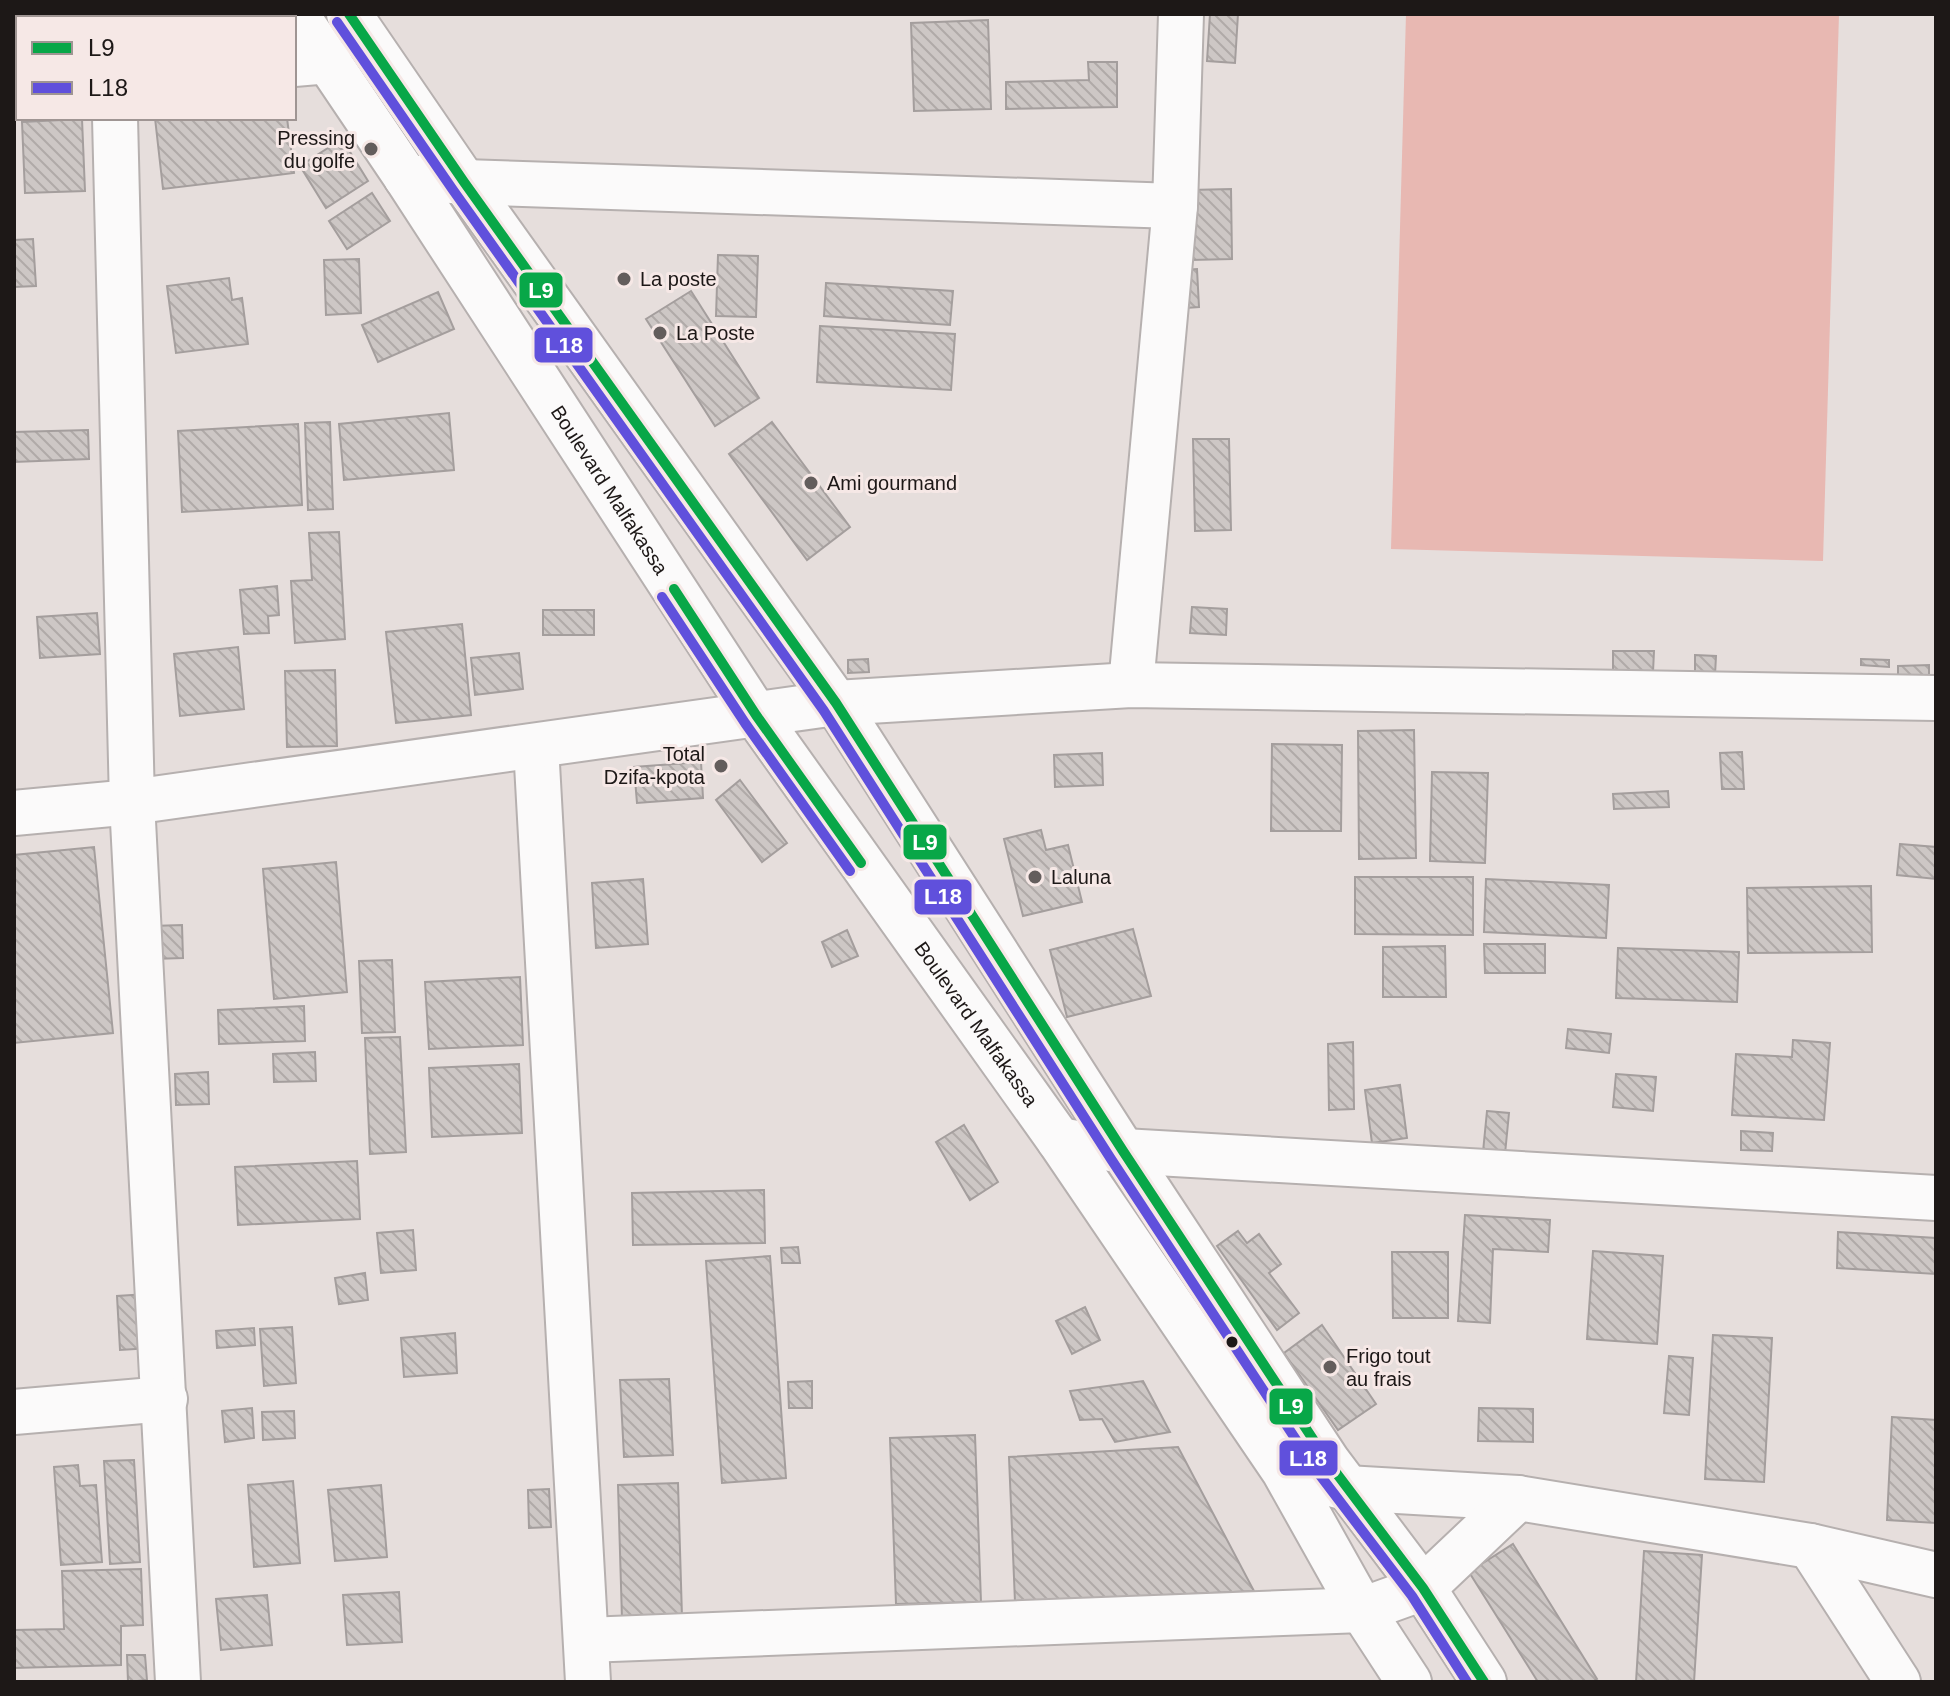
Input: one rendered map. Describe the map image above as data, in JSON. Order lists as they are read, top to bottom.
{
  "streets": {
    "street": ["Boulevard Malfakassa"]
  },
  "places": [
    "Pressing du golfe",
    "La poste",
    "La Poste",
    "Ami gourmand",
    "Total Dzifa-kpota",
    "Laluna",
    "Frigo tout au frais"
  ],
  "lines": ["transit line L9", "transit line L18"],
  "legend": ["L9", "L18"]
}
